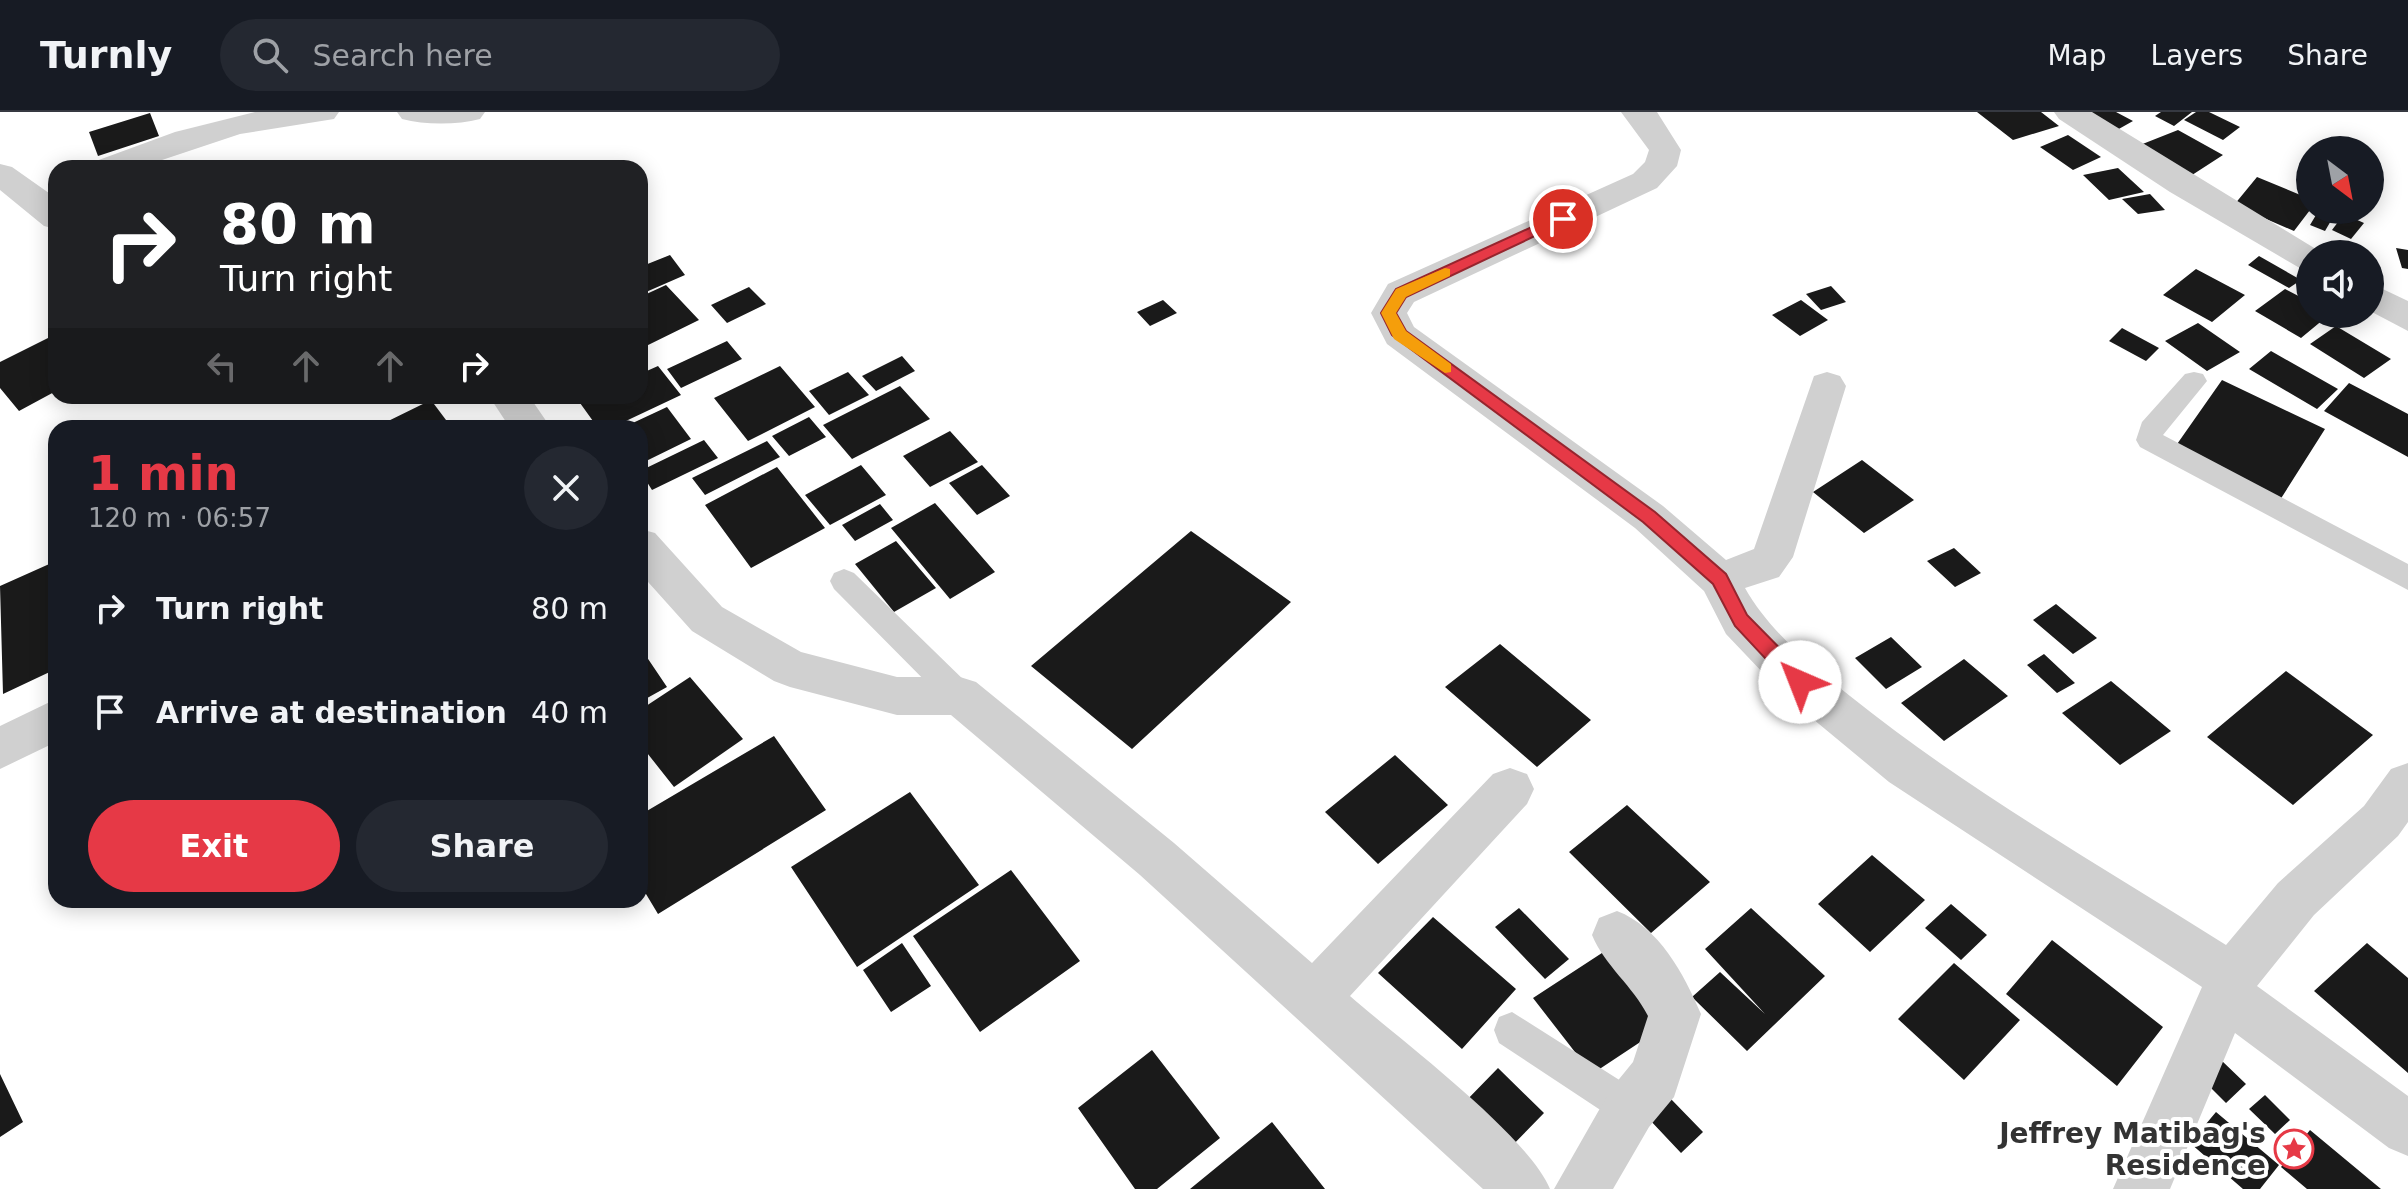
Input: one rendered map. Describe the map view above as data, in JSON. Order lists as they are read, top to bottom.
{
  "places": {
    "place": ["Jeffrey Matibag's Residence"]
  },
  "north": "bottom right",
  "page": {
    "header": "Turnly",
    "search": "Search here",
    "nav": ["Map", "Layers", "Share"],
    "turn": ["80 m", "Turn right"],
    "heading": ["1 min", "120 m · 06:57"],
    "list": [
      {
        "name": "Turn right",
        "value": "80 m"
      },
      {
        "name": "Arrive at destination",
        "value": "40 m"
      }
    ],
    "buttons": ["Exit", "Share"]
  }
}
